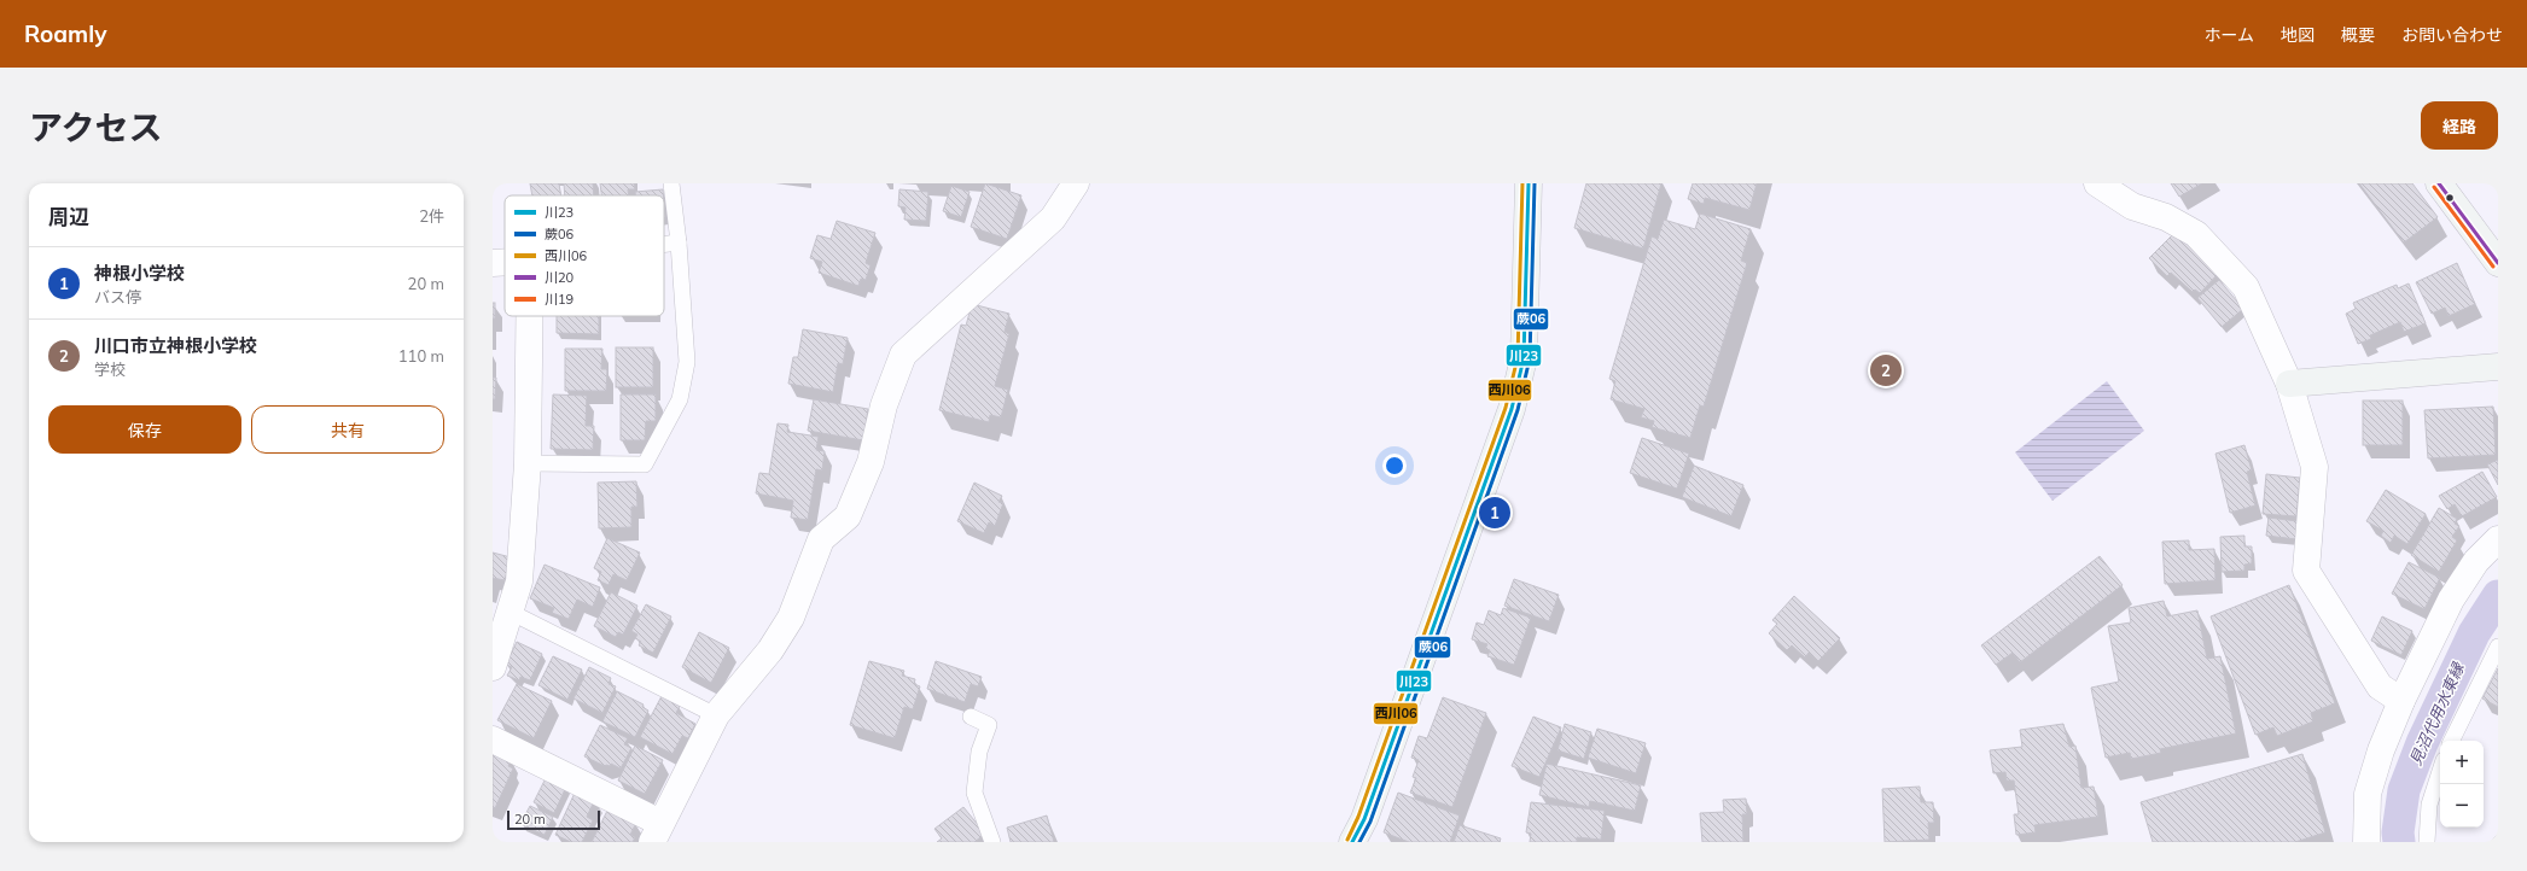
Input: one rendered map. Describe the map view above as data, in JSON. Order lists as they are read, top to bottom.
{
  "water": ["見沼代用水東縁"],
  "lines": [
    "transit line 川23",
    "transit line 蕨06",
    "transit line 西川06",
    "transit line 川20",
    "transit line 川19"
  ],
  "legend": [
    "川23",
    "蕨06",
    "西川06",
    "川20",
    "川19"
  ],
  "scale_bar": "20 m",
  "page": {
    "header": "Roamly",
    "nav": [
      "ホーム",
      "地図",
      "概要",
      "お問い合わせ"
    ],
    "title": "アクセス",
    "buttons": [
      "経路",
      ["保存", "共有"]
    ],
    "heading": ["周辺", "2件"],
    "list": [
      {
        "mark": "1",
        "name": "神根小学校",
        "note": "バス停",
        "value": "20 m"
      },
      {
        "mark": "2",
        "name": "川口市立神根小学校",
        "note": "学校",
        "value": "110 m"
      }
    ],
    "pins": ["2", "1"],
    "map_buttons": ["+", "−"],
    "scale": "20 m"
  }
}
